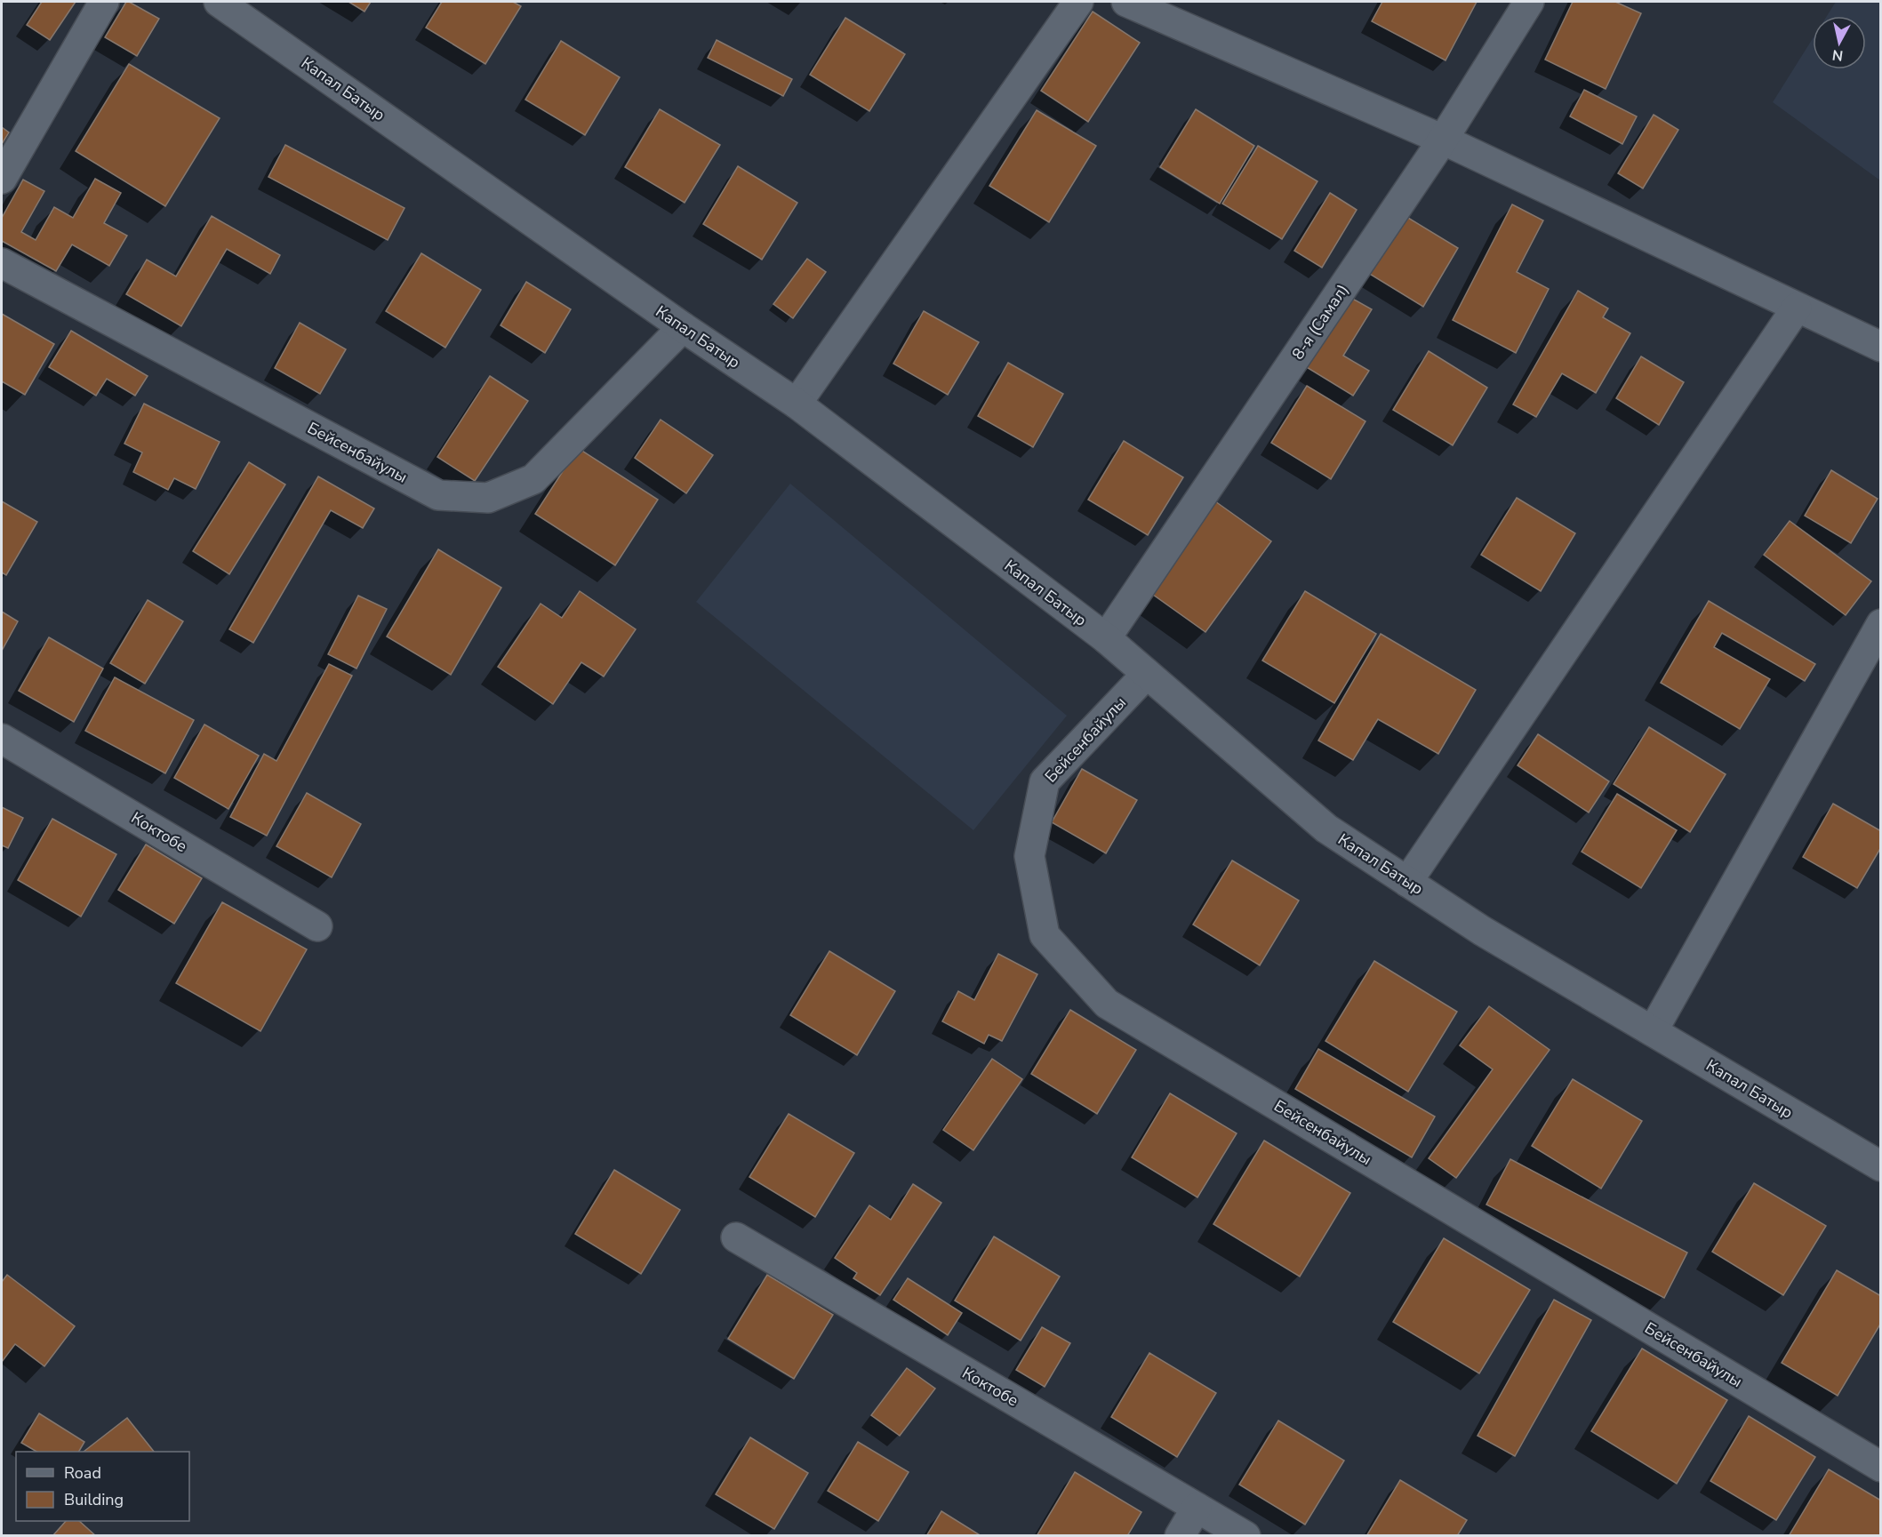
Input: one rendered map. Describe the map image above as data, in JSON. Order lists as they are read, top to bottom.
{
  "streets": {
    "street": [
      "Капал Батыр",
      "8-я (Самал)",
      "Бейсенбайулы",
      "Коктобе"
    ]
  },
  "crossings": [
    ["Капал Батыр", "8-я (Самал)"],
    ["Капал Батыр", "Бейсенбайулы"]
  ],
  "legend": ["Road", "Building"],
  "north": "bottom"
}
